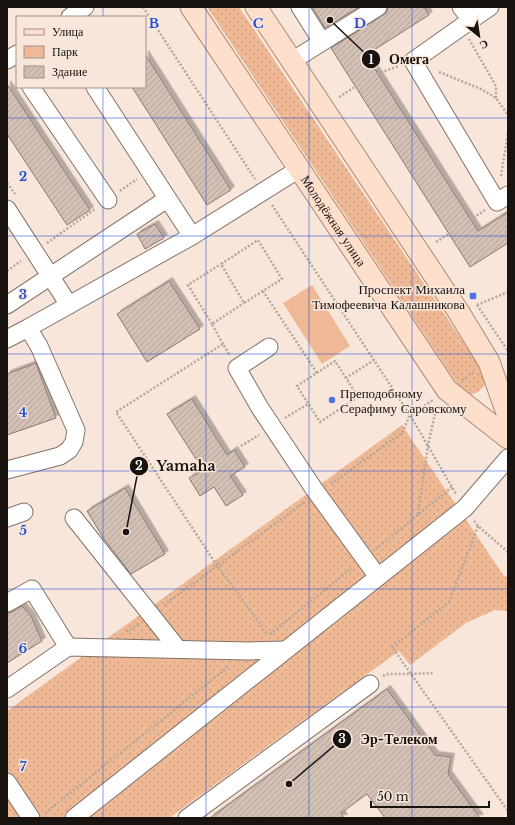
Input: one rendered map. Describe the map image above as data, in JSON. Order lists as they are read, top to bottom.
{
  "streets": {
    "main road": ["Молодёжная улица"]
  },
  "places": {
    "other": [
      "Омега",
      "Преподобному Серафиму Саровскому",
      "Yamaha",
      "Эр-Телеком"
    ],
    "transit": ["Проспект Михаила Тимофеевича Калашникова"]
  },
  "legend": ["Улица", "Парк", "Здание"],
  "scale_bar": "50 m",
  "north": "bottom right",
  "grid": {
    "columns": ["B", "C", "D"],
    "rows": [
      "2",
      "3",
      "4",
      "5",
      "6",
      "7"
    ]
  }
}
